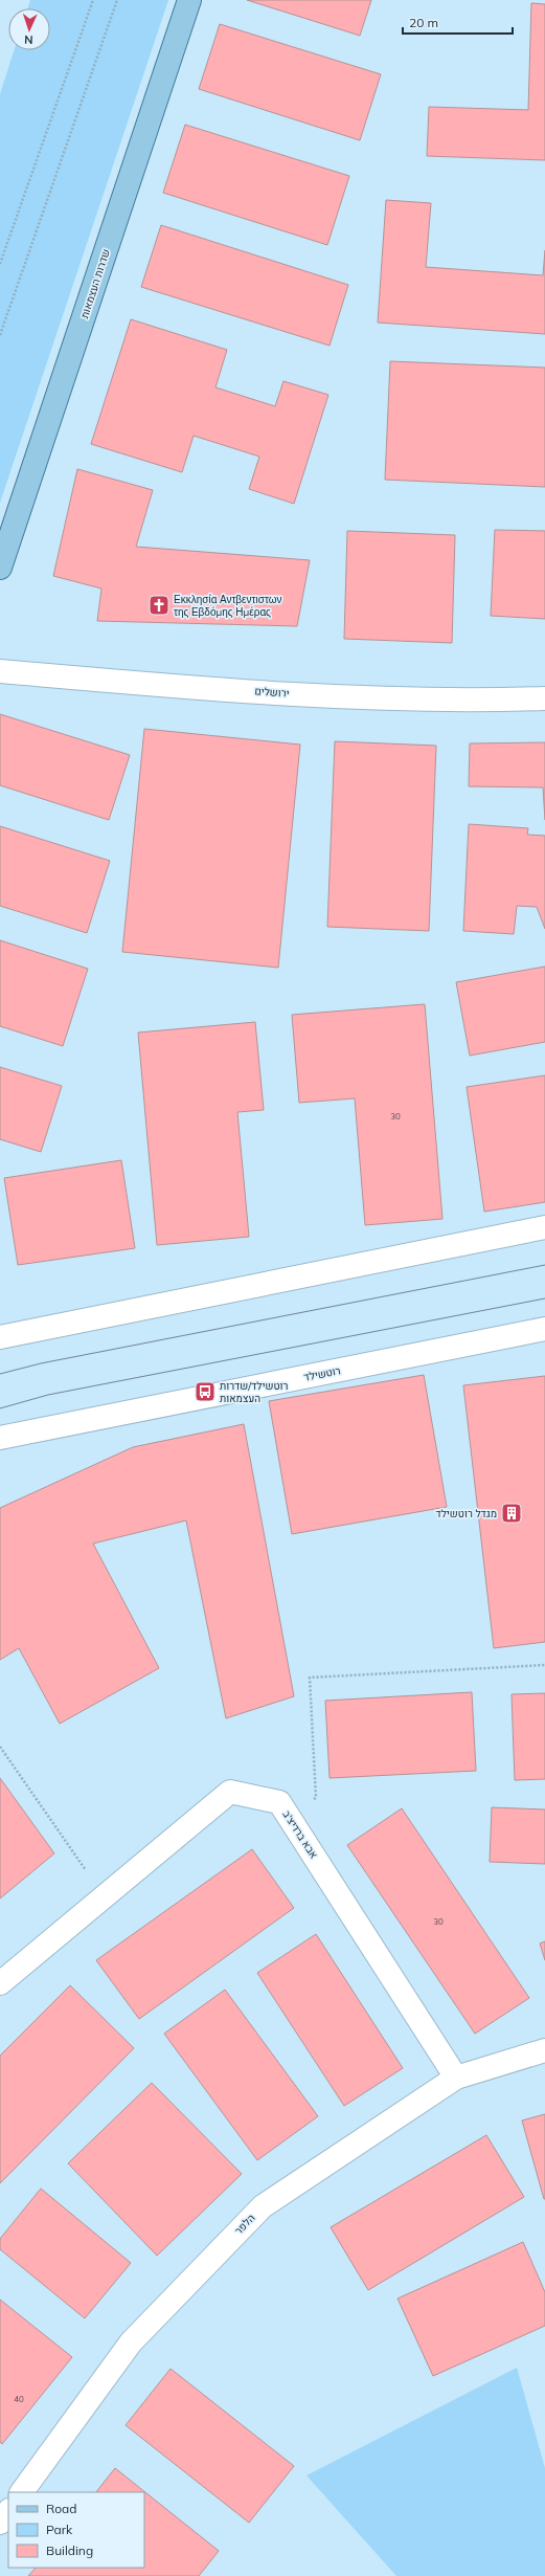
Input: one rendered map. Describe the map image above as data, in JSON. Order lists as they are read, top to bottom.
{
  "streets": {
    "main road": ["שדרות העצמאות"],
    "street": [
      "ירושלים",
      "רוטשילד",
      "אבא ברדיצ'ב",
      "הלפר"
    ]
  },
  "crossings": [
    ["אבא ברדיצ'ב", "הלפר"]
  ],
  "places": {
    "church": ["Εκκλησία Αντβεντιστων της Εβδόμης Ημέρας"],
    "bus stop": ["רוטשילד/שדרות העצמאות"],
    "building": ["מגדל רוטשילד"]
  },
  "house_numbers": ["30", "30", "40"],
  "legend": ["Road", "Park", "Building"],
  "scale_bar": "20 m",
  "north": "bottom"
}
